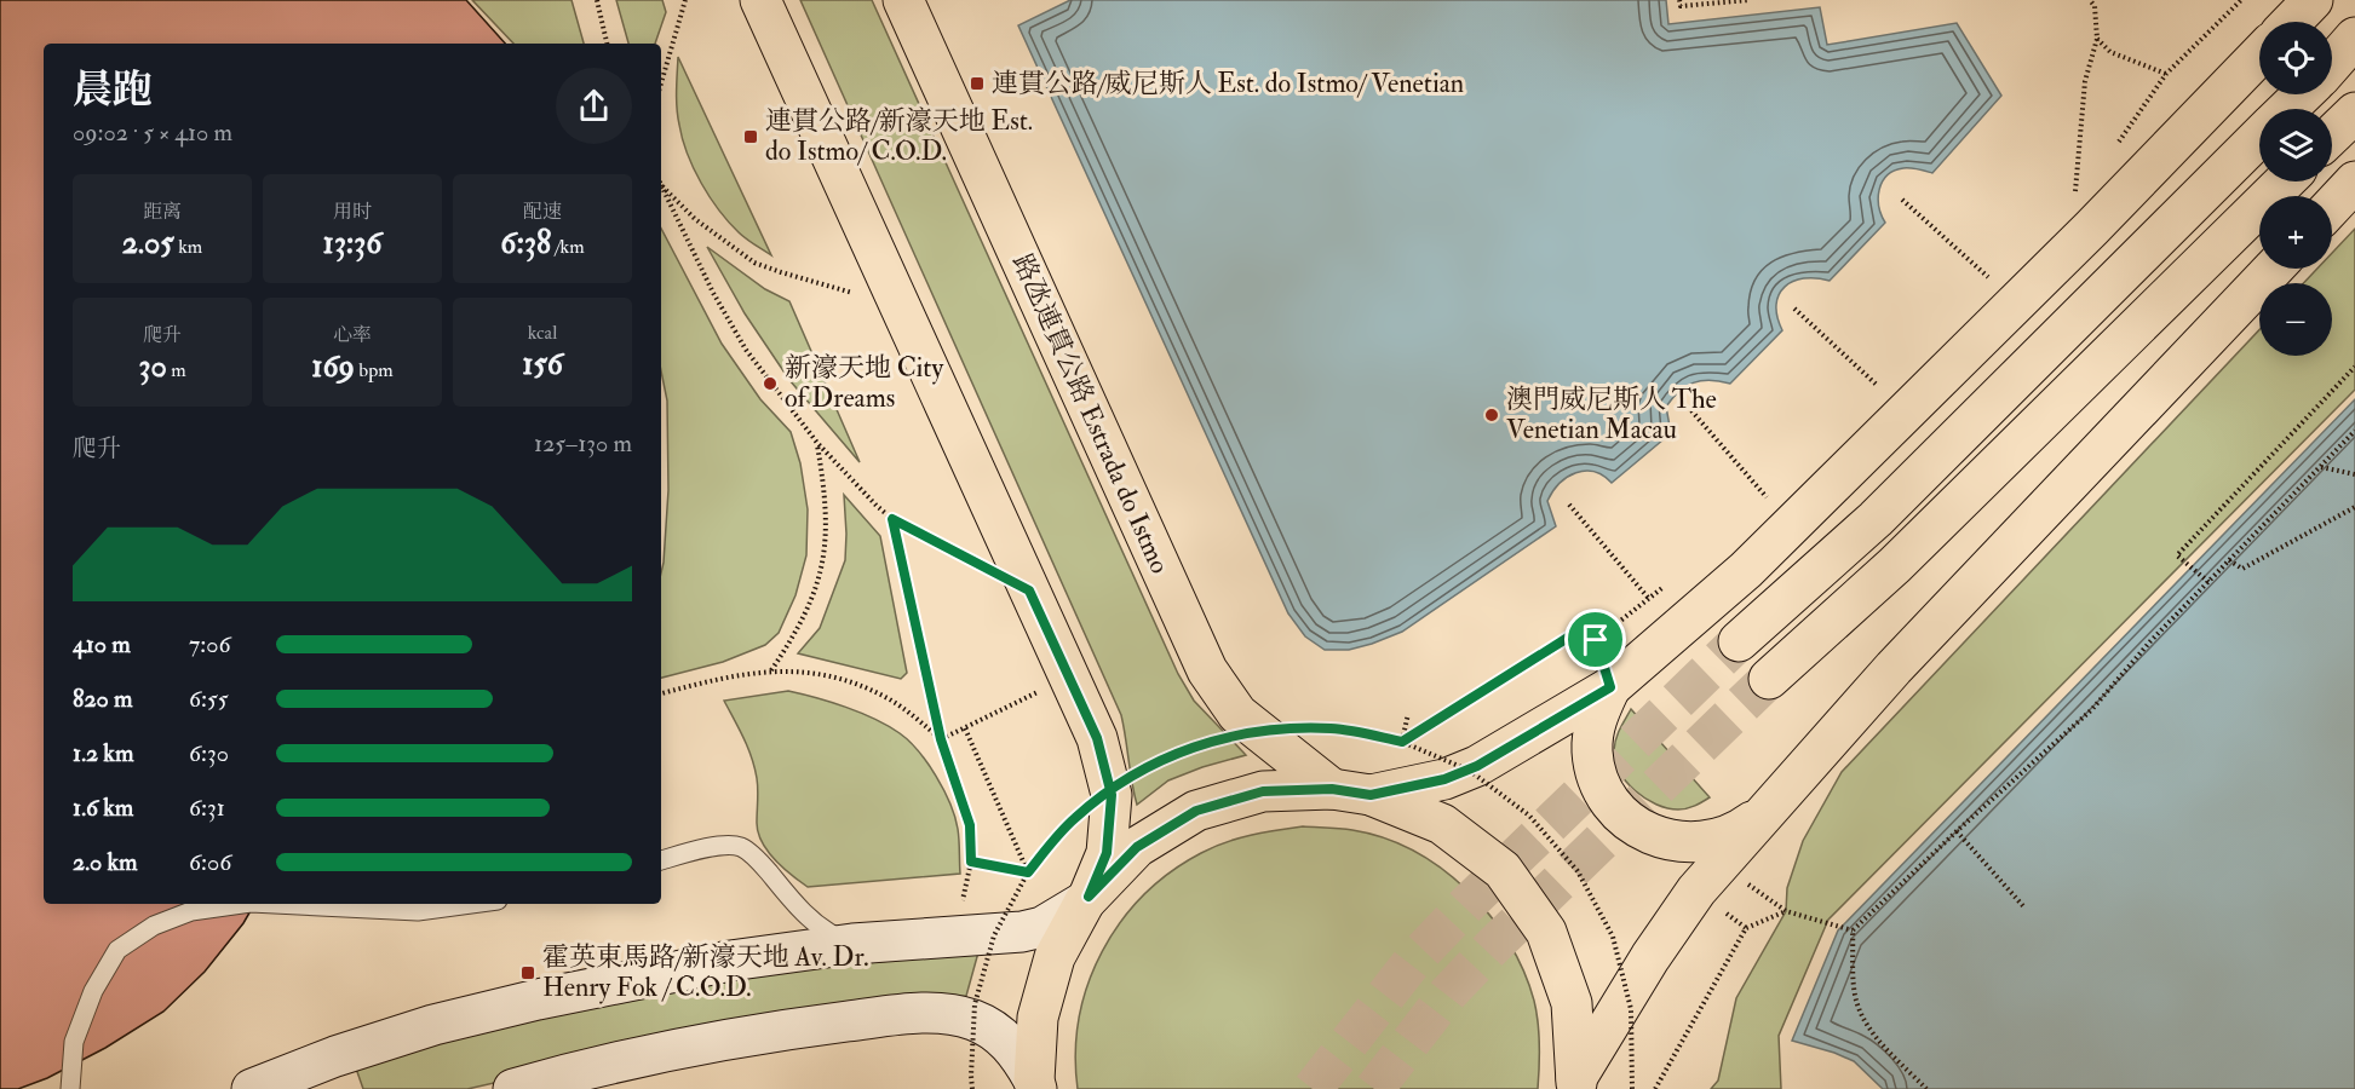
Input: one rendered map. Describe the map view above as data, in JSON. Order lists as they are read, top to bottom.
{
  "streets": {
    "main road": ["路氹連貫公路 Estrada do Istmo"]
  },
  "places": {
    "transit": ["連貫公路/威尼斯人 Est. do Istmo/ Venetian", "連貫公路/新濠天地 Est. do Istmo/ C.O.D.", "霍英東馬路/新濠天地 Av. Dr. Henry Fok / C.O.D."],
    "other": ["新濠天地 City of Dreams", "澳門威尼斯人 The Venetian Macau"]
  },
  "page": {
    "map_buttons": ["+", "−"],
    "heading": ["晨跑", "09:02 · 5 × 410 m"],
    "stats": [
      ["距离", "2.05 km"],
      ["用时", "13:36"],
      ["配速", "6:38 /km"],
      ["爬升", "30 m"],
      ["心率", "169 bpm"],
      ["kcal", "156"]
    ],
    "chart": ["爬升", "125–130 m"],
    "list": [
      {
        "name": "410 m",
        "note": "7:06"
      },
      {
        "name": "820 m",
        "note": "6:55"
      },
      {
        "name": "1.2 km",
        "note": "6:30"
      },
      {
        "name": "1.6 km",
        "note": "6:31"
      },
      {
        "name": "2.0 km",
        "note": "6:06"
      }
    ]
  }
}
